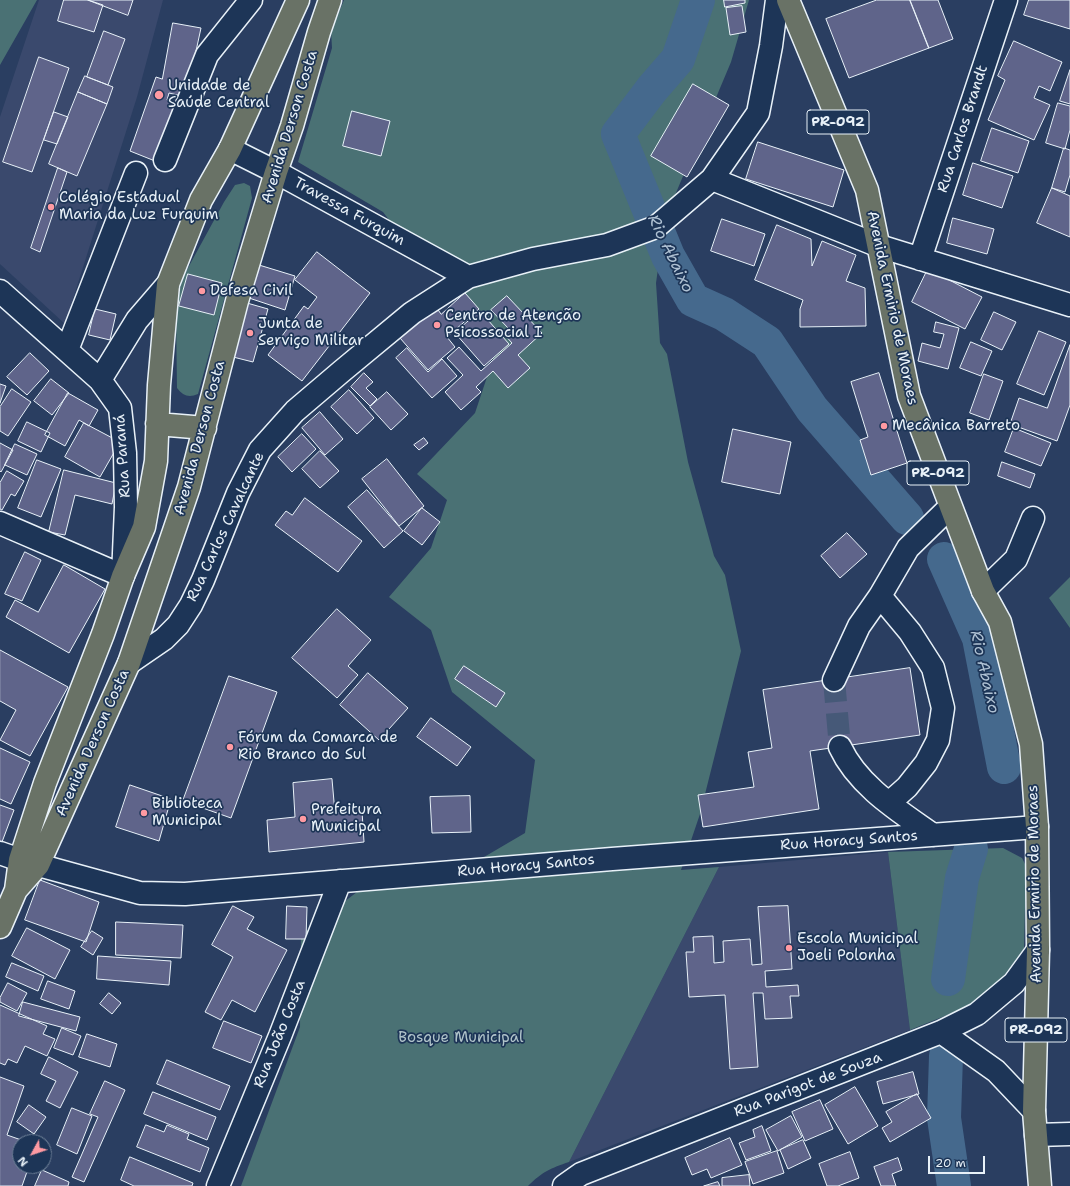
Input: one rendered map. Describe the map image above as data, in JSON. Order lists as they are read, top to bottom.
{
  "streets": {
    "main road": ["PR-092", "Avenida Derson Costa", "Avenida Ermirio de Moraes"],
    "street": [
      "Rua Carlos Brandt",
      "Travessa Furquim",
      "Rua Paraná",
      "Rua Carlos Cavalcante",
      "Rua Horacy Santos",
      "Rua João Costa",
      "Rua Parigot de Souza"
    ]
  },
  "crossings": [
    ["Avenida Derson Costa", "Travessa Furquim"],
    ["Avenida Derson Costa", "Rua Paraná"],
    ["Avenida Derson Costa", "Rua Carlos Cavalcante"],
    ["Avenida Derson Costa", "Rua Horacy Santos"],
    ["Travessa Furquim", "Rua Carlos Cavalcante"],
    ["Avenida Ermirio de Moraes", "Rua Horacy Santos"],
    ["Avenida Ermirio de Moraes", "Rua Parigot de Souza"],
    ["Rua Horacy Santos", "Rua João Costa"]
  ],
  "water": ["Rio Abaixo"],
  "parks": ["Bosque Municipal"],
  "places": [
    "Unidade de Saúde Central",
    "Colégio Estadual Maria da Luz Furquim",
    "Defesa Civil",
    "Centro de Atenção Psicossocial I",
    "Junta de Serviço Militar",
    "Mecânica Barreto",
    "Fórum da Comarca de Rio Branco do Sul",
    "Biblioteca Municipal",
    "Prefeitura Municipal",
    "Escola Municipal Joeli Polonha"
  ],
  "scale_bar": "20 m",
  "north": "bottom left"
}
